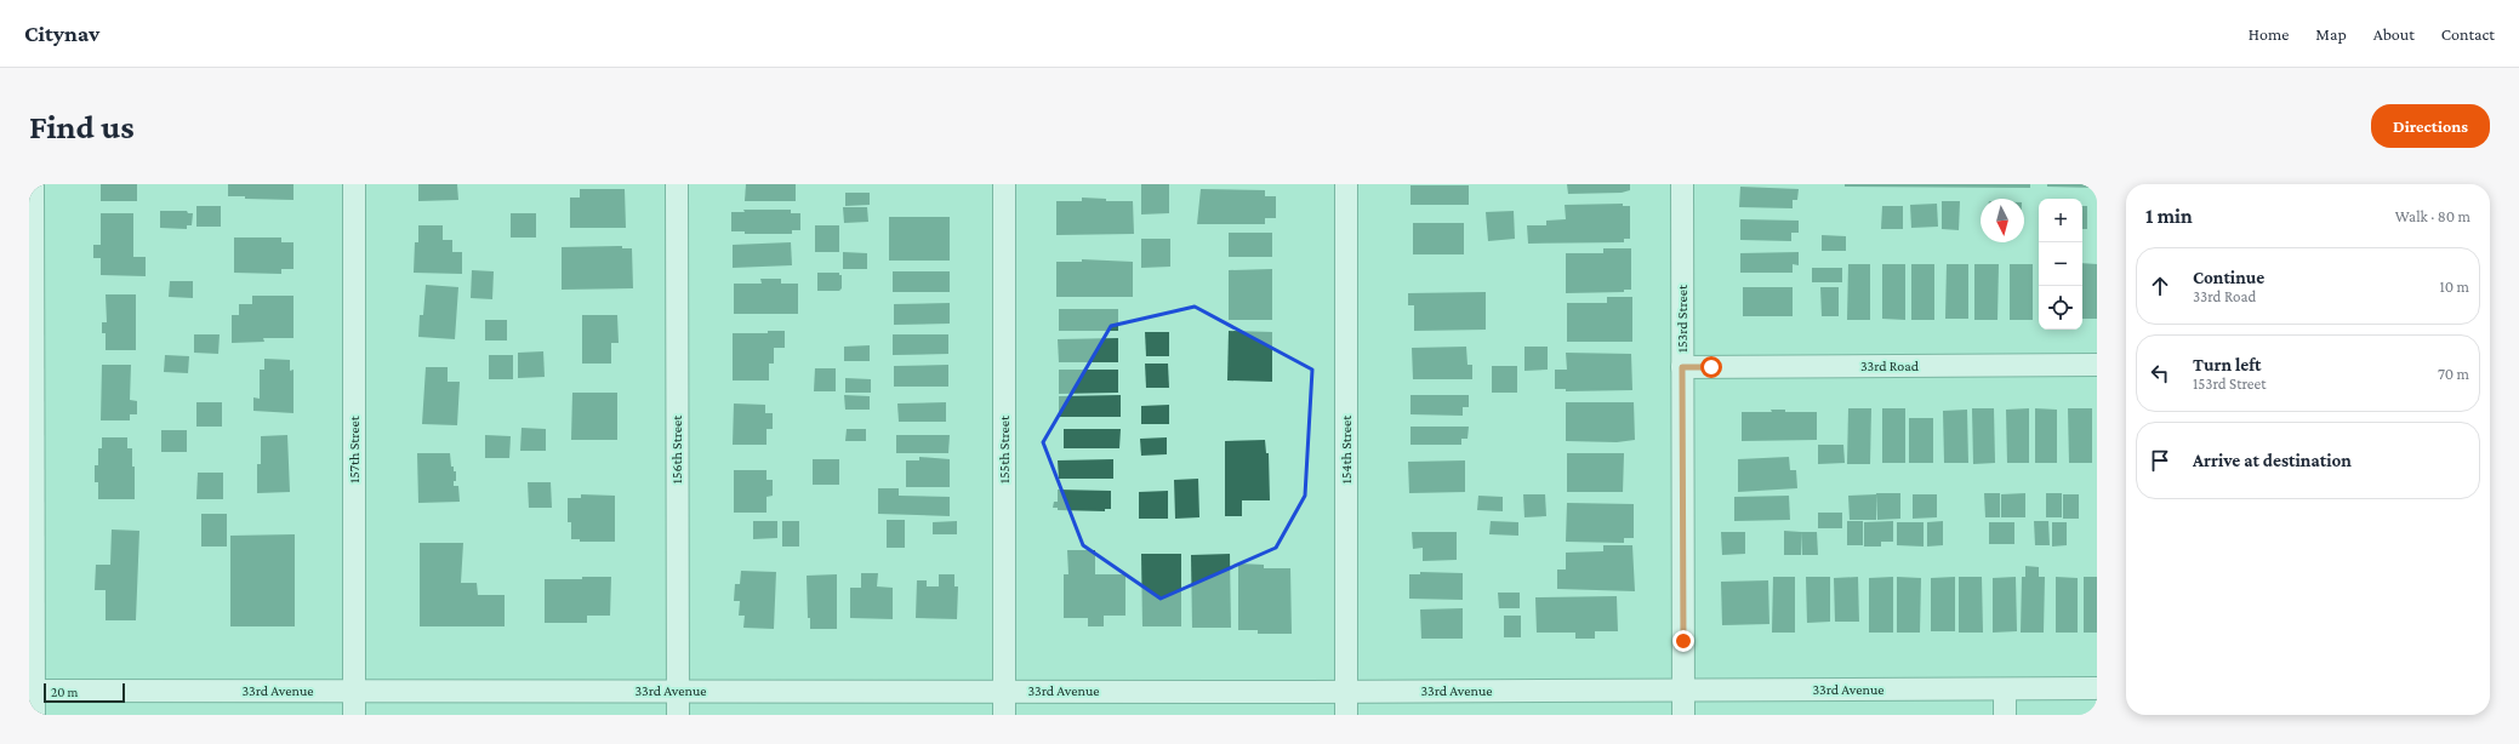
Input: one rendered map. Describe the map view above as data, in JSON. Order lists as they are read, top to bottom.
{
  "streets": {
    "street": [
      "153rd Street",
      "33rd Road",
      "157th Street",
      "156th Street",
      "155th Street",
      "154th Street",
      "33rd Avenue"
    ]
  },
  "crossings": [
    ["153rd Street", "33rd Road"],
    ["153rd Street", "33rd Avenue"],
    ["157th Street", "33rd Avenue"],
    ["156th Street", "33rd Avenue"],
    ["155th Street", "33rd Avenue"],
    ["154th Street", "33rd Avenue"]
  ],
  "scale_bar": "20 m",
  "north": "bottom",
  "page": {
    "header": "Citynav",
    "nav": [
      "Home",
      "Map",
      "About",
      "Contact"
    ],
    "buttons": "Directions",
    "title": "Find us",
    "heading": ["1 min", "Walk · 80 m"],
    "map_buttons": ["+", "−"],
    "list": [
      ["Continue", "33rd Road", "10 m"],
      ["Turn left", "153rd Street", "70 m"],
      "Arrive at destination"
    ],
    "scale": "20 m"
  }
}
